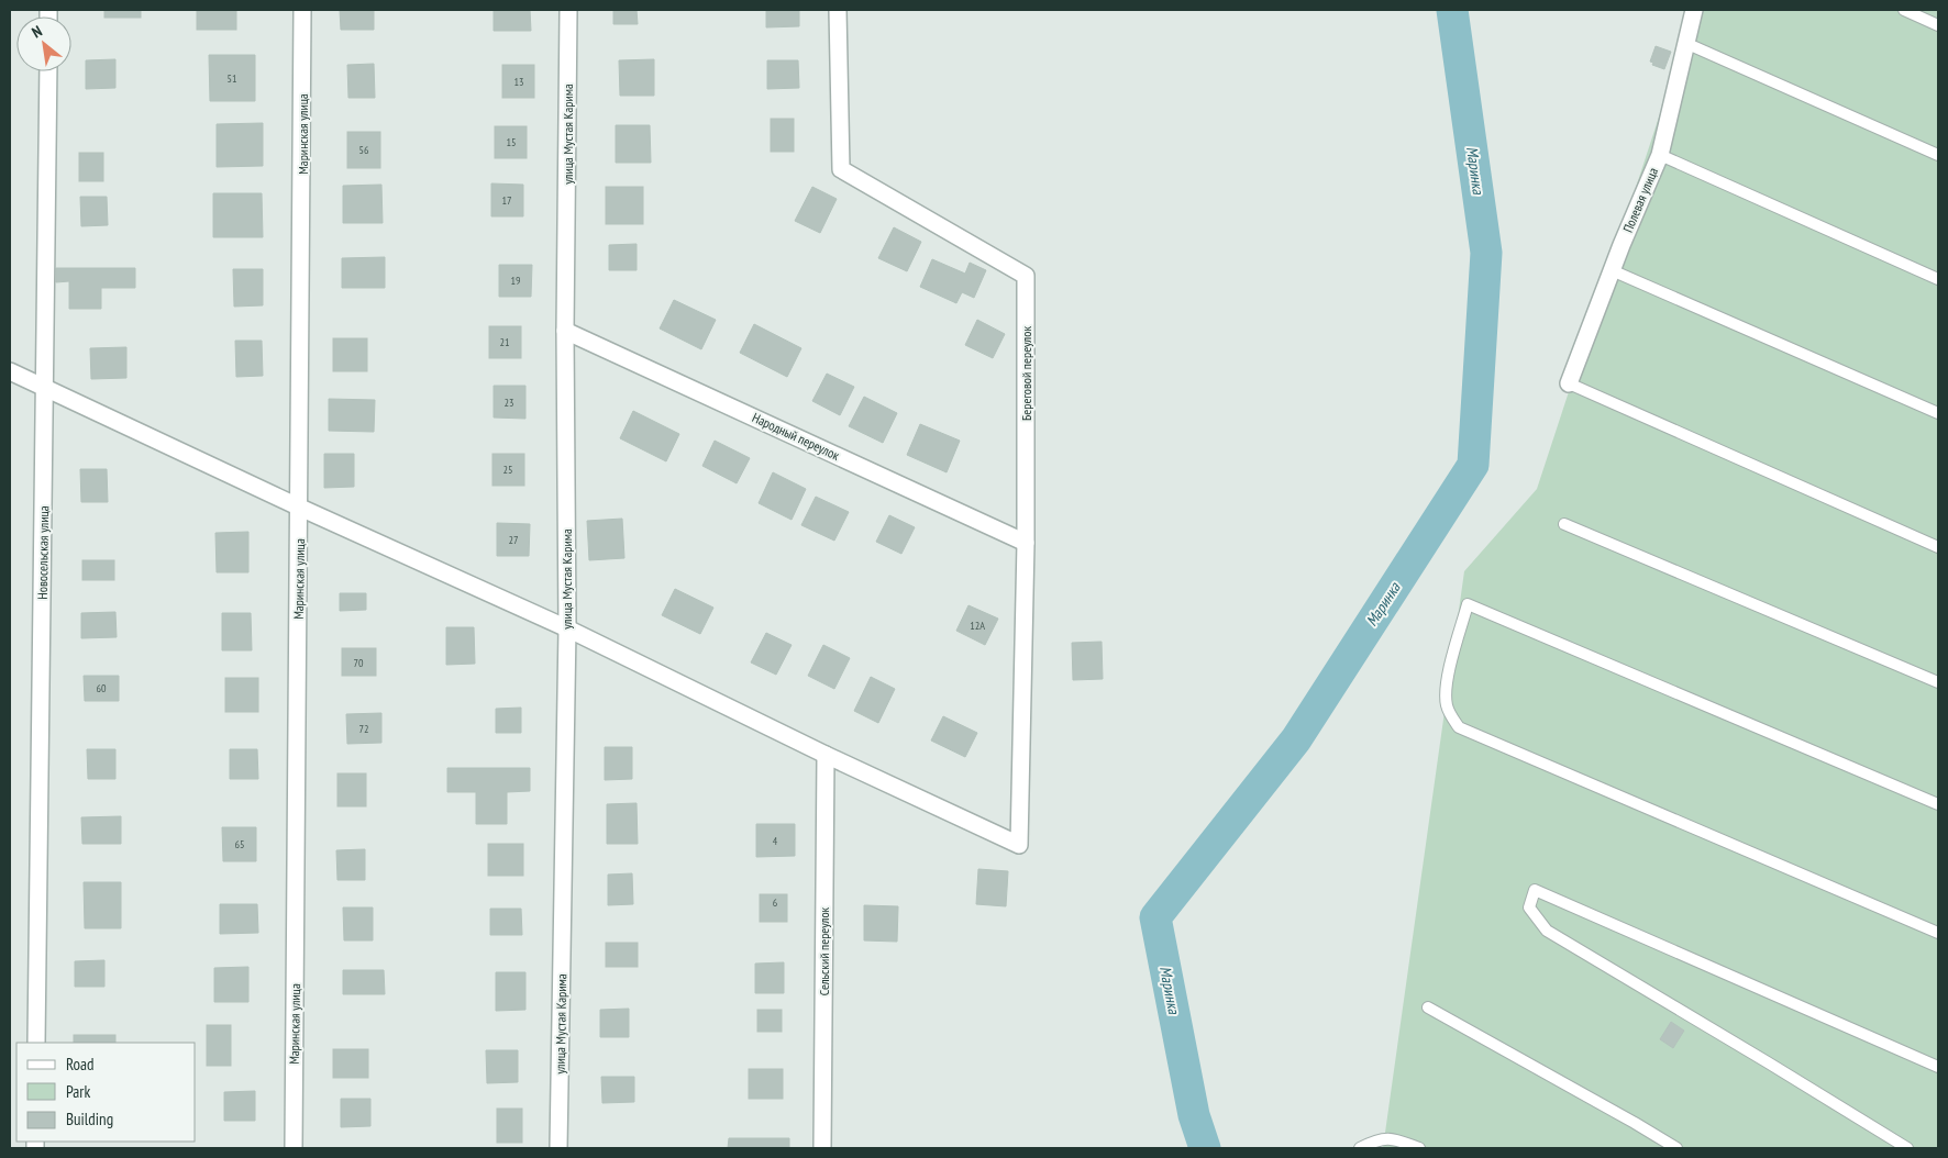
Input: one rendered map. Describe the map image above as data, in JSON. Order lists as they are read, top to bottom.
{
  "streets": {
    "street": [
      "Маринская улица",
      "улица Мустая Карима",
      "Полевая улица",
      "Береговой переулок",
      "Народный переулок",
      "Новосельская улица",
      "Сельский переулок"
    ]
  },
  "crossings": [
    ["улица Мустая Карима", "Народный переулок"],
    ["Береговой переулок", "Народный переулок"],
    ["Береговой переулок", "Сельский переулок"]
  ],
  "water": ["Маринка"],
  "house_numbers": [
    "51",
    "13",
    "15",
    "56",
    "17",
    "19",
    "21",
    "23",
    "25",
    "27",
    "12А",
    "70",
    "60",
    "72",
    "4",
    "65",
    "6"
  ],
  "legend": ["Road", "Park", "Building"],
  "north": "top left"
}
